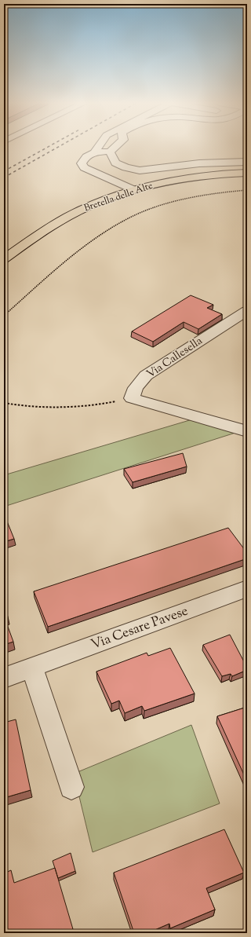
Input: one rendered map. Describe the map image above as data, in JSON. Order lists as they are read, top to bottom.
{
  "streets": {
    "main road": ["Bretella delle Alte"],
    "street": ["Via Callesella", "Via Cesare Pavese"]
  }
}
